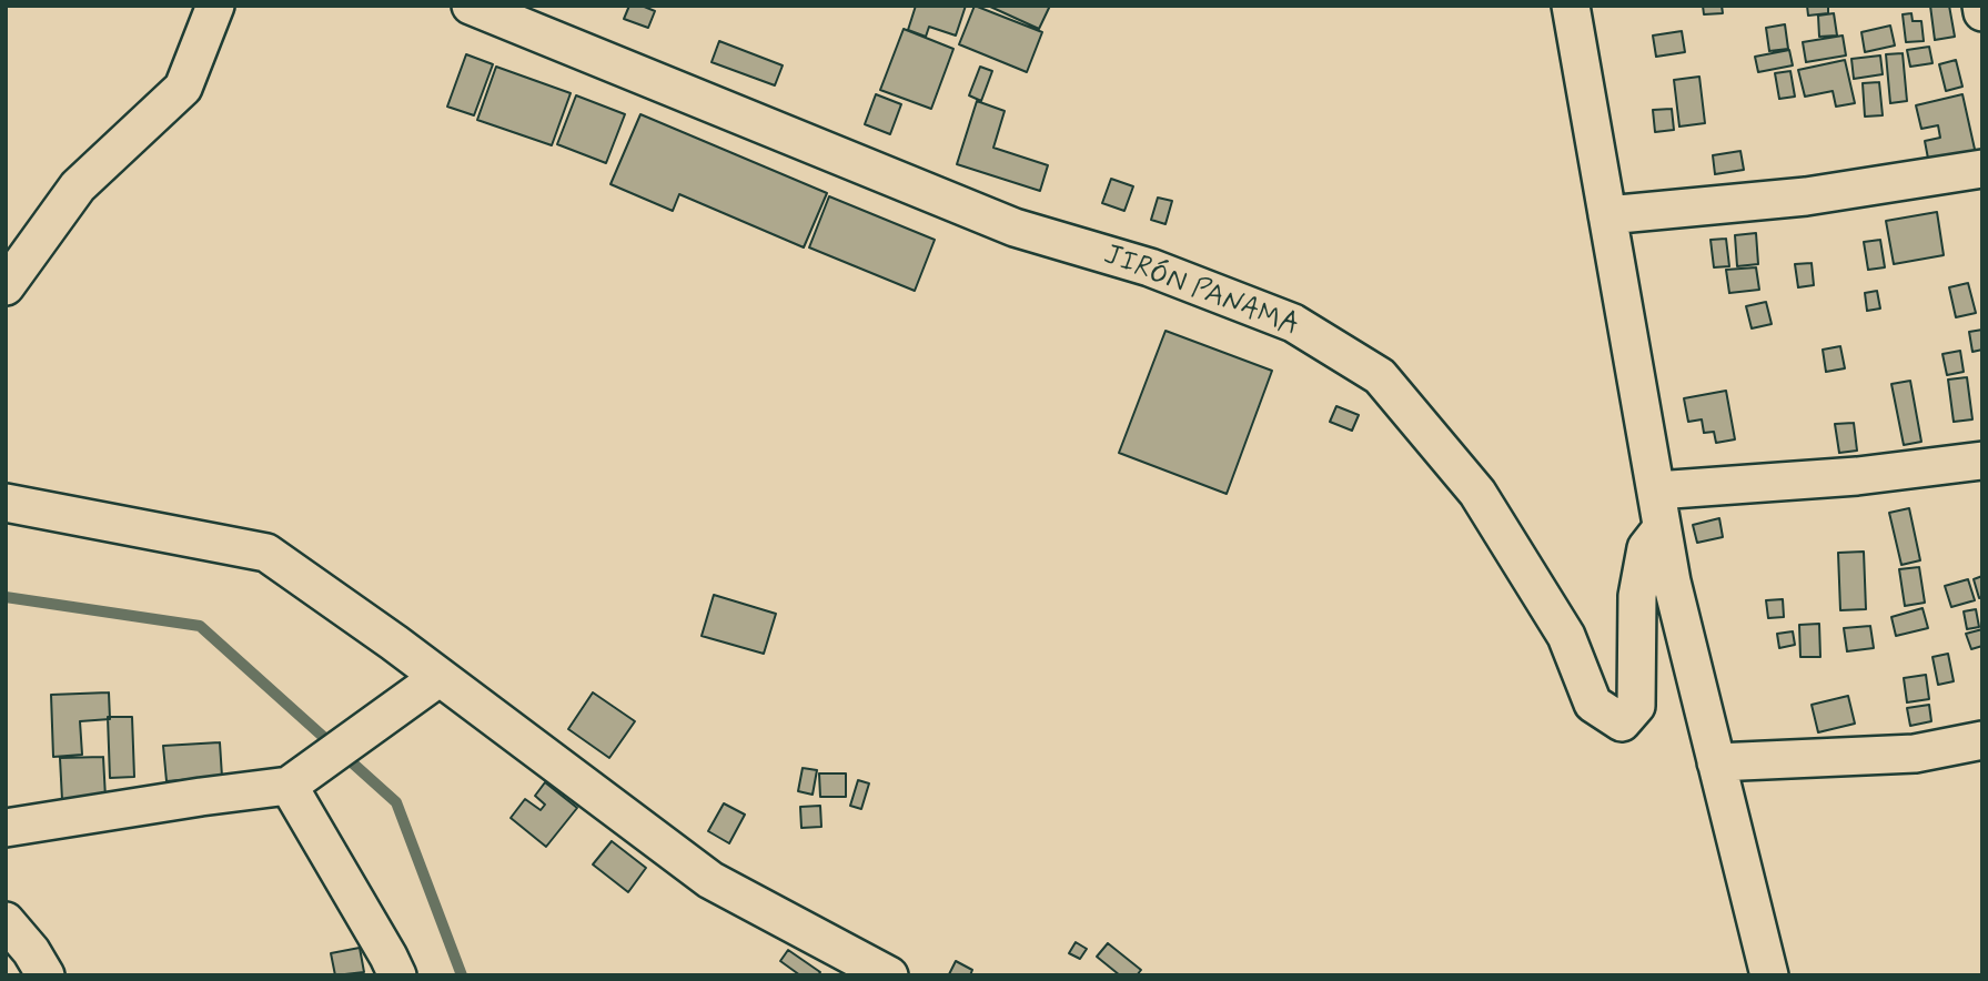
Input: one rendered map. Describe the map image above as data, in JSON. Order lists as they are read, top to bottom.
{
  "streets": {
    "street": ["JIRÓN PANAMA"]
  }
}
